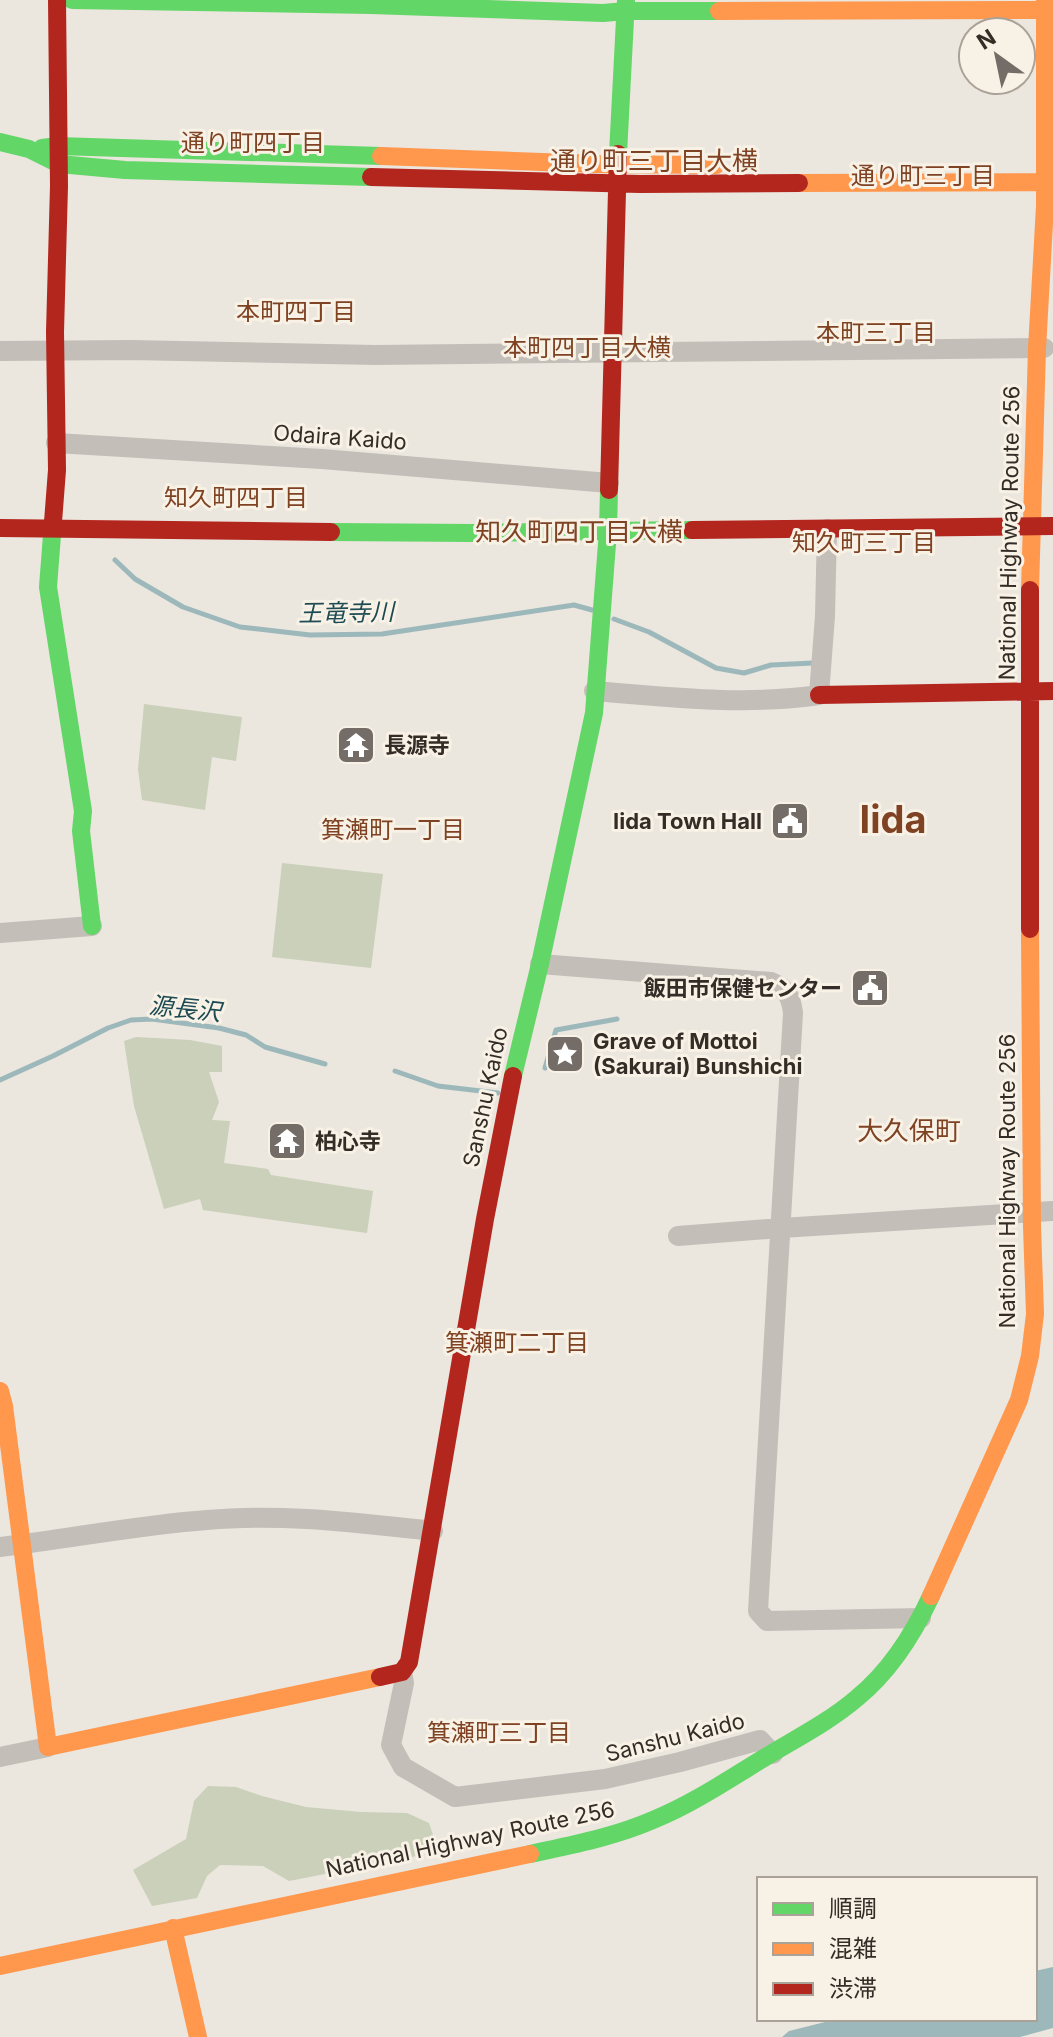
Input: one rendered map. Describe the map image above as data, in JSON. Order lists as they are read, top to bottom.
{
  "streets": {
    "main road": ["National Highway Route 256", "Sanshu Kaido"],
    "street": ["Odaira Kaido"]
  },
  "crossings": [
    ["Odaira Kaido", "Sanshu Kaido"],
    ["National Highway Route 256", "Sanshu Kaido"]
  ],
  "districts": [
    "通り町四丁目",
    "通り町三丁目大横",
    "通り町三丁目",
    "本町四丁目",
    "本町三丁目",
    "本町四丁目大横",
    "知久町四丁目",
    "知久町四丁目大横",
    "知久町三丁目",
    "Iida",
    "箕瀬町一丁目",
    "大久保町",
    "箕瀬町二丁目",
    "箕瀬町三丁目"
  ],
  "water": ["王竜寺川", "源長沢"],
  "places": {
    "temple": ["長源寺", "柏心寺"],
    "public building": ["Iida Town Hall", "飯田市保健センター"],
    "place": ["Grave of Mottoi (Sakurai) Bunshichi"]
  },
  "legend": ["順調", "混雑", "渋滞"],
  "north": "top left"
}
